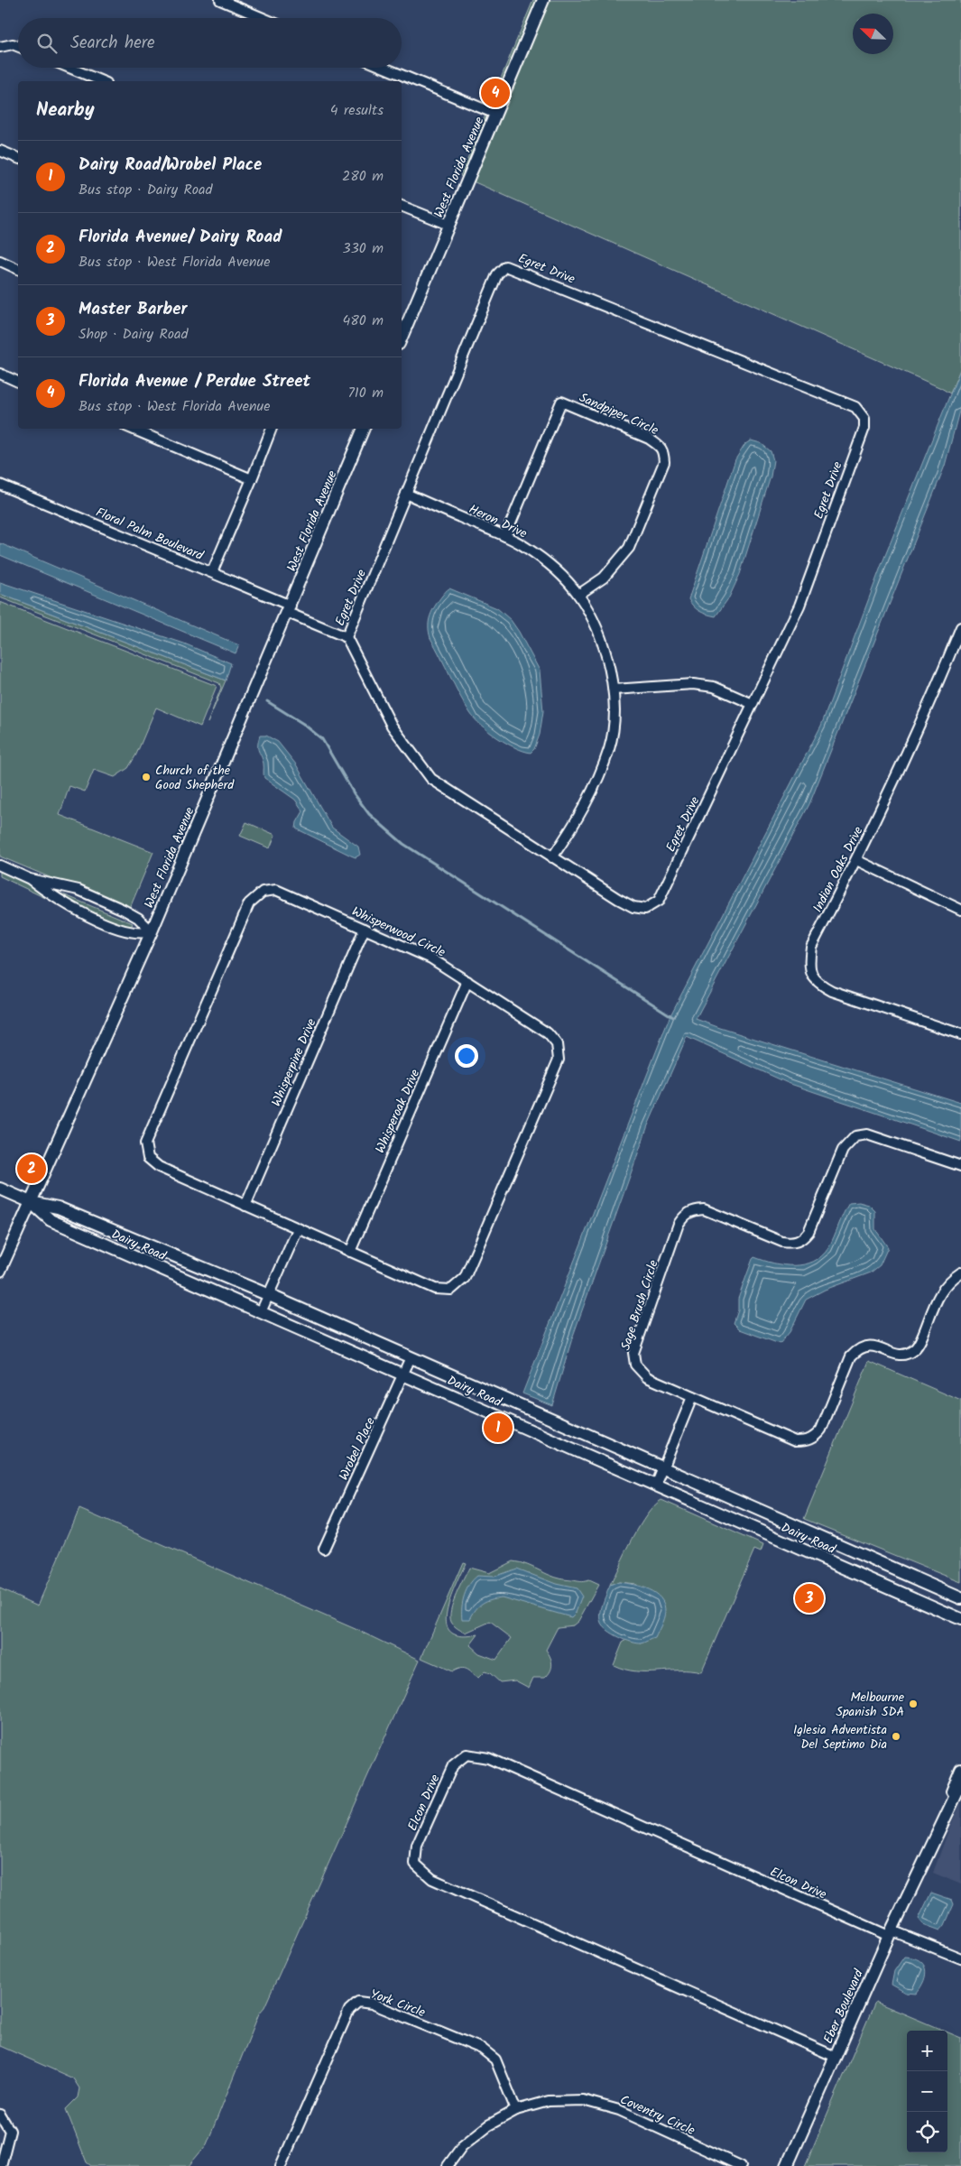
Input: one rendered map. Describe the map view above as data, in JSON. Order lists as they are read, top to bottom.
{
  "streets": {
    "street": [
      "West Florida Avenue",
      "Egret Drive",
      "Sandpiper Circle",
      "Heron Drive",
      "Floral Palm Boulevard",
      "Indian Oaks Drive",
      "Whisperwood Circle",
      "Whisperpine Drive",
      "Whisperoak Drive",
      "Dairy Road",
      "Sage Brush Circle",
      "Wrobel Place",
      "Elcon Drive",
      "York Circle",
      "Eber Boulevard",
      "Coventry Circle"
    ]
  },
  "crossings": [
    ["West Florida Avenue", "Egret Drive"],
    ["West Florida Avenue", "Floral Palm Boulevard"],
    ["West Florida Avenue", "Dairy Road"],
    ["Egret Drive", "Heron Drive"],
    ["Egret Drive", "Floral Palm Boulevard"],
    ["Sandpiper Circle", "Heron Drive"],
    ["Whisperwood Circle", "Whisperpine Drive"],
    ["Whisperwood Circle", "Whisperoak Drive"],
    ["Dairy Road", "Wrobel Place"],
    ["Elcon Drive", "Eber Boulevard"],
    ["York Circle", "Coventry Circle"]
  ],
  "places": ["Church of the Good Shepherd", "Melbourne Spanish SDA", "Iglesia Adventista Del Septimo Dia"],
  "north": "top left",
  "page": {
    "search": "Search here",
    "pins": [
      "4",
      "2",
      "1",
      "3"
    ],
    "heading": ["Nearby", "4 results"],
    "list": [
      {
        "mark": "1",
        "name": "Dairy Road/Wrobel Place",
        "note": "Bus stop · Dairy Road",
        "value": "280 m"
      },
      {
        "mark": "2",
        "name": "Florida Avenue/ Dairy Road",
        "note": "Bus stop · West Florida Avenue",
        "value": "330 m"
      },
      {
        "mark": "3",
        "name": "Master Barber",
        "note": "Shop · Dairy Road",
        "value": "480 m"
      },
      {
        "mark": "4",
        "name": "Florida Avenue / Perdue Street",
        "note": "Bus stop · West Florida Avenue",
        "value": "710 m"
      }
    ],
    "map_buttons": ["+", "−"]
  }
}
